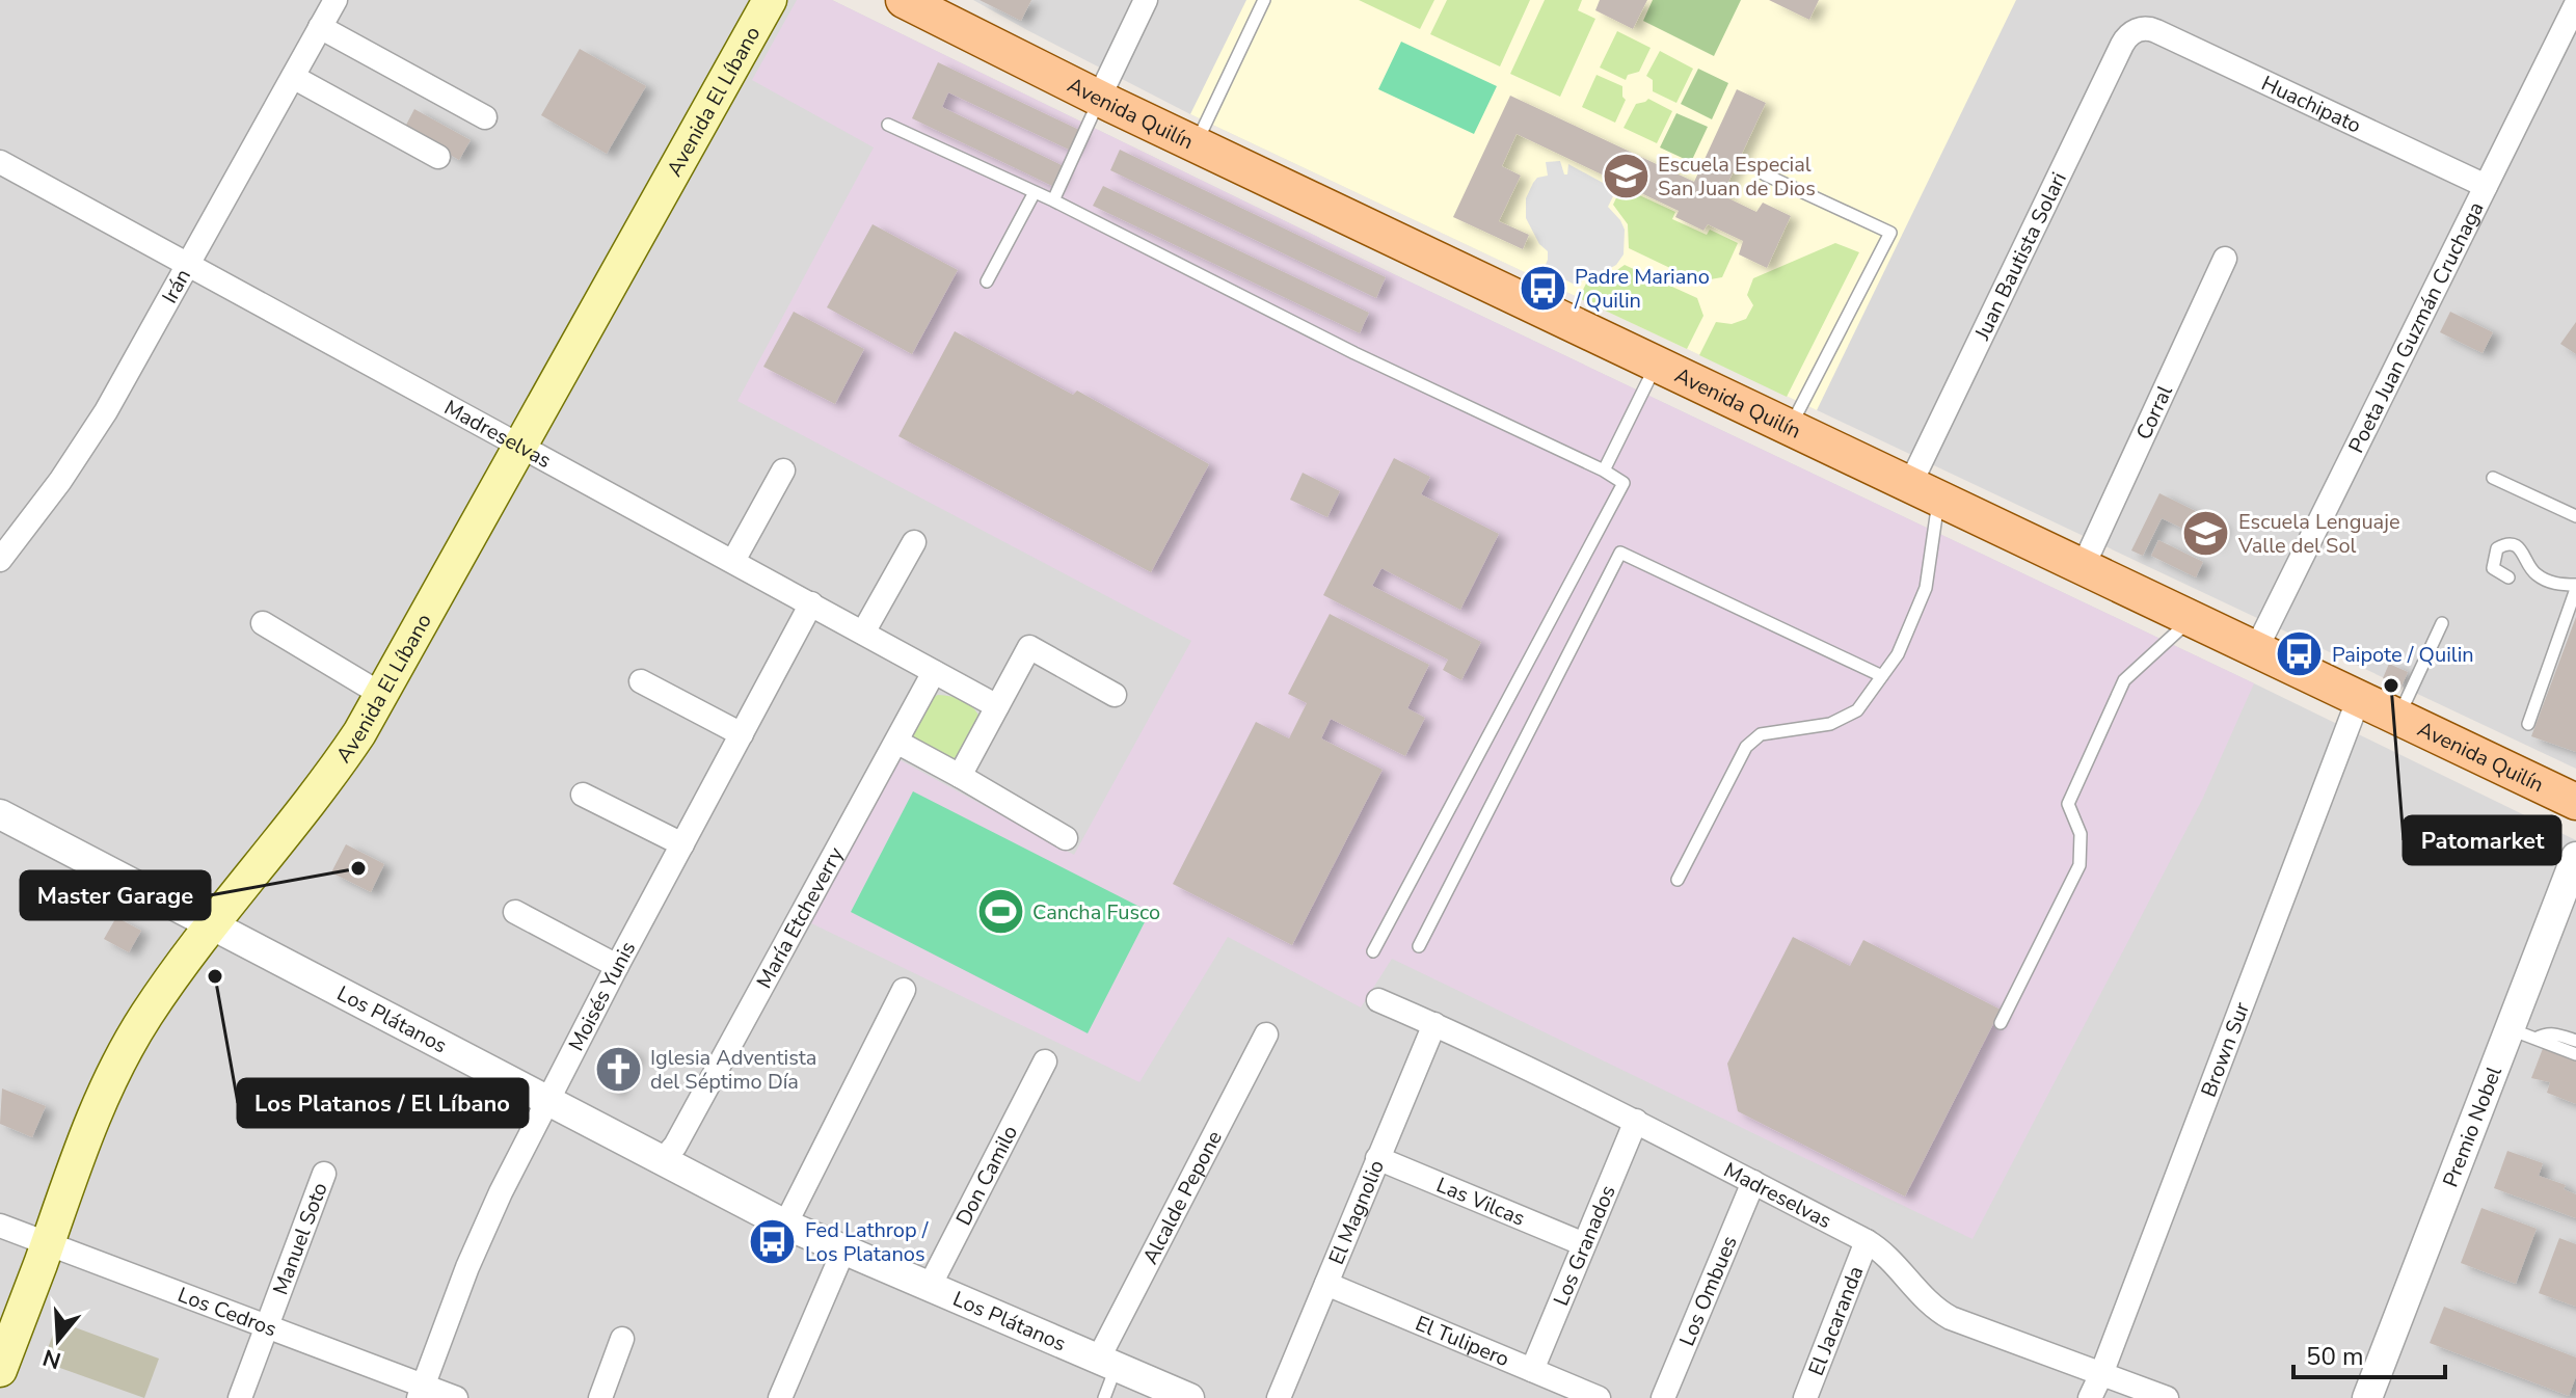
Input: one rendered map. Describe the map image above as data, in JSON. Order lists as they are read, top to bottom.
{
  "streets": {
    "main road": ["Avenida El Líbano", "Avenida Quilín"],
    "street": [
      "Huachipato",
      "Juan Bautista Solari",
      "Irán",
      "Poeta Juan Guzmán Cruchaga",
      "Corral",
      "Madreselvas",
      "María Etcheverry",
      "Moisés Yunis",
      "Los Plátanos",
      "Brown Sur",
      "Premio Nobel",
      "Don Camilo",
      "Alcalde Pepone",
      "Las Vilcas",
      "El Magnolio",
      "Manuel Soto",
      "Los Granados",
      "Los Ombues",
      "Los Cedros",
      "El Jacaranda",
      "El Tulipero"
    ]
  },
  "crossings": [
    ["Avenida El Líbano", "Madreselvas"],
    ["Avenida El Líbano", "Los Plátanos"],
    ["Avenida El Líbano", "Los Cedros"],
    ["Huachipato", "Juan Bautista Solari"],
    ["Huachipato", "Poeta Juan Guzmán Cruchaga"],
    ["Avenida Quilín", "Juan Bautista Solari"],
    ["Avenida Quilín", "Poeta Juan Guzmán Cruchaga"],
    ["Avenida Quilín", "Corral"],
    ["Avenida Quilín", "Brown Sur"],
    ["Irán", "Madreselvas"],
    ["Madreselvas", "María Etcheverry"],
    ["Madreselvas", "Moisés Yunis"],
    ["Madreselvas", "Brown Sur"],
    ["Madreselvas", "El Magnolio"],
    ["Madreselvas", "Los Granados"],
    ["Madreselvas", "Los Ombues"],
    ["Madreselvas", "El Jacaranda"],
    ["María Etcheverry", "Los Plátanos"],
    ["Moisés Yunis", "Los Plátanos"],
    ["Moisés Yunis", "Los Cedros"],
    ["Los Plátanos", "Don Camilo"],
    ["Los Plátanos", "Alcalde Pepone"],
    ["Las Vilcas", "El Magnolio"],
    ["Las Vilcas", "Los Granados"],
    ["El Magnolio", "El Tulipero"],
    ["Manuel Soto", "Los Cedros"],
    ["Los Granados", "El Tulipero"]
  ],
  "places": {
    "school or university": ["Escuela Especial San Juan de Dios", "Escuela Lenguaje Valle del Sol"],
    "bus stop": ["Padre Mariano / Quilin", "Paipote / Quilin", "Fed Lathrop / Los Platanos"],
    "other": ["Patomarket", "Master Garage", "Los Platanos / El Líbano"],
    "sports": ["Cancha Fusco"],
    "church": ["Iglesia Adventista del Séptimo Día"]
  },
  "scale_bar": "50 m",
  "north": "bottom"
}
